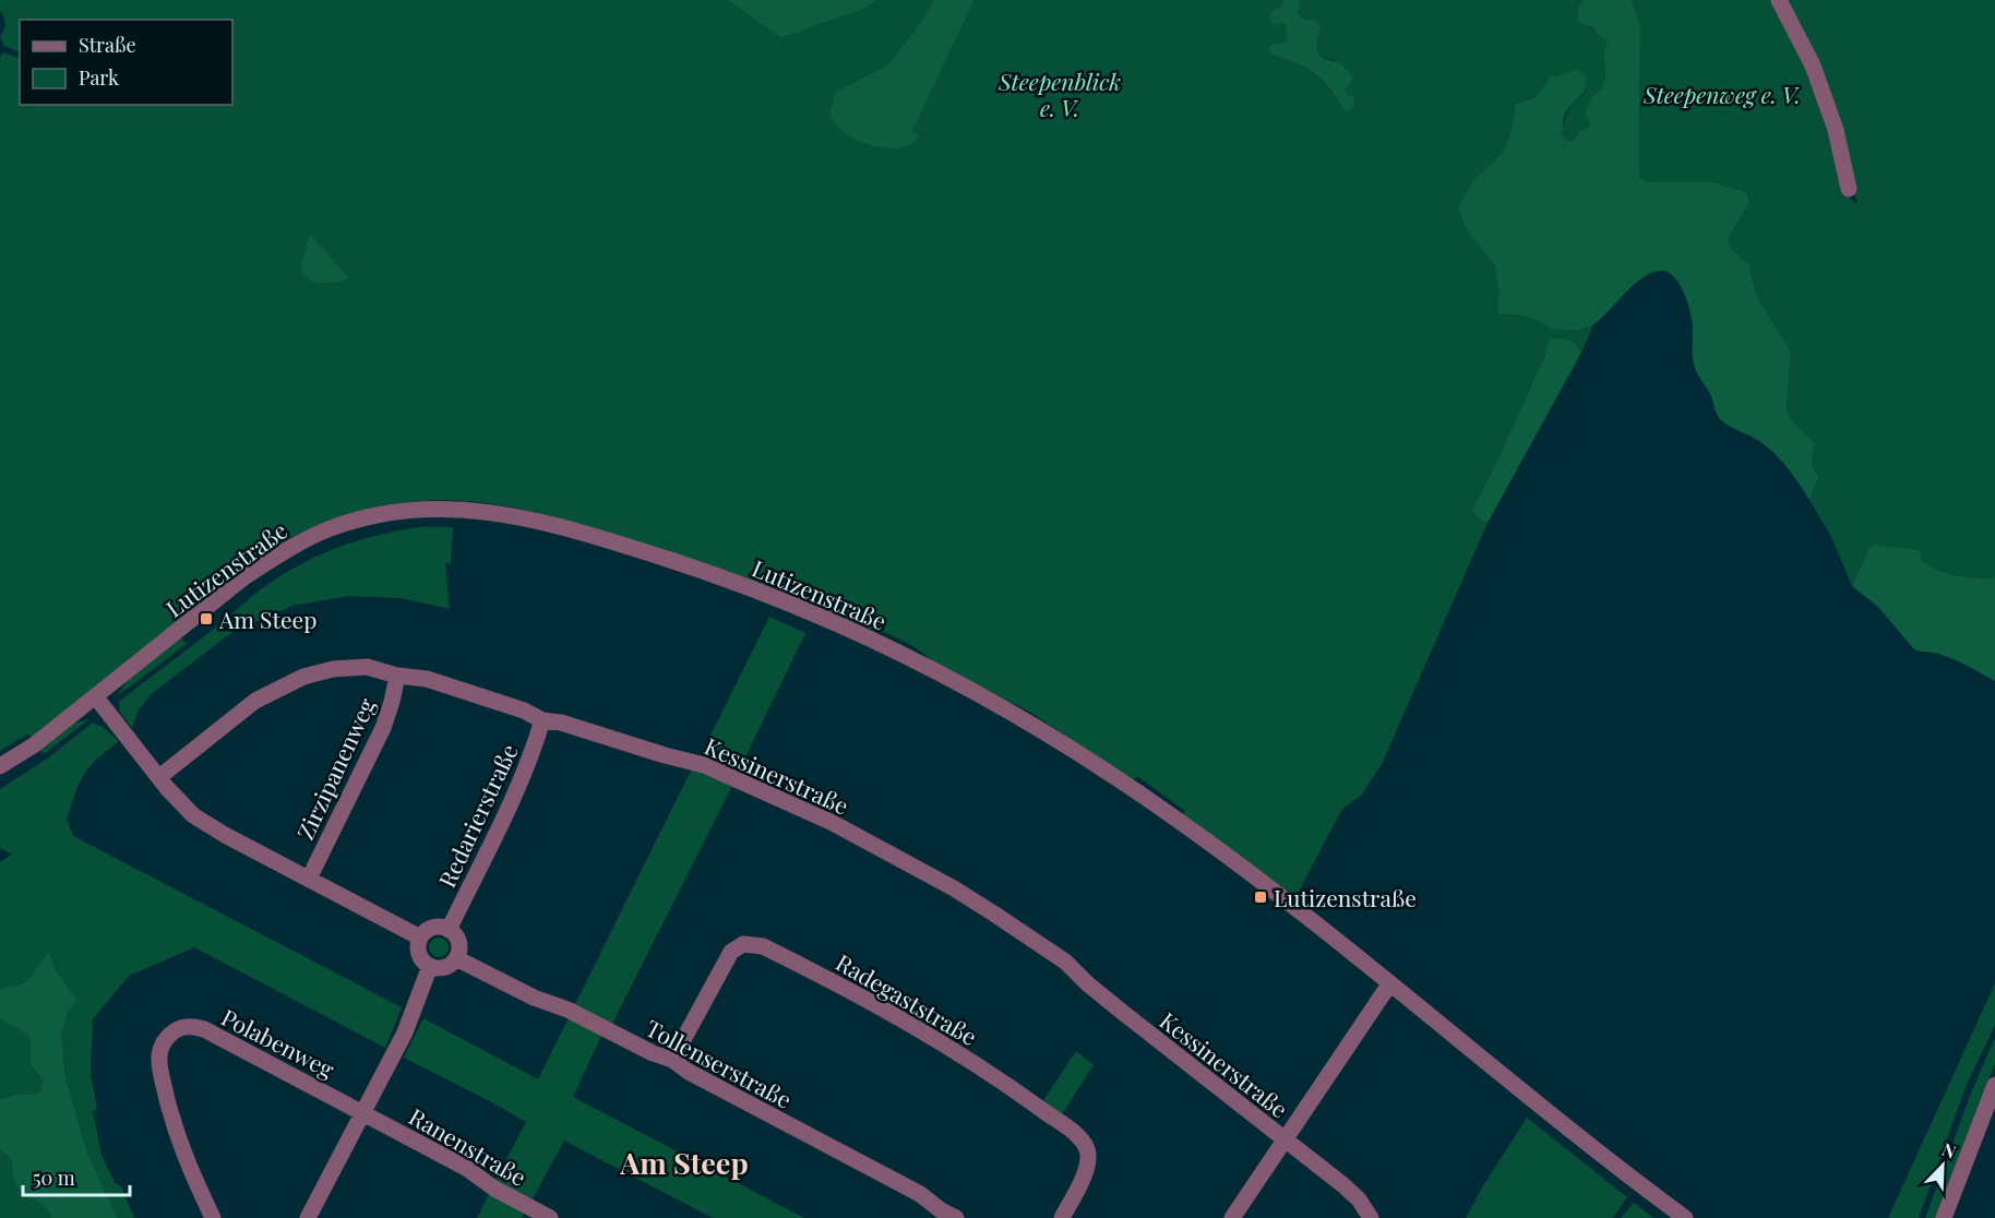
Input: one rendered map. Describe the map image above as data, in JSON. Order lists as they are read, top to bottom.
{
  "streets": {
    "street": [
      "Lutizenstraße",
      "Zirzipanenweg",
      "Kessinerstraße",
      "Redarierstraße",
      "Radegaststraße",
      "Polabenweg",
      "Tollenserstraße",
      "Ranenstraße"
    ]
  },
  "crossings": [
    ["Zirzipanenweg", "Kessinerstraße"],
    ["Kessinerstraße", "Redarierstraße"],
    ["Redarierstraße", "Tollenserstraße"],
    ["Radegaststraße", "Tollenserstraße"],
    ["Polabenweg", "Ranenstraße"]
  ],
  "districts": ["Am Steep"],
  "parks": ["Steepenblick e. V.", "Steepenweg e. V."],
  "places": {
    "transit": ["Am Steep", "Lutizenstraße"]
  },
  "legend": ["Straße", "Park"],
  "scale_bar": "50 m",
  "north": "top right"
}
